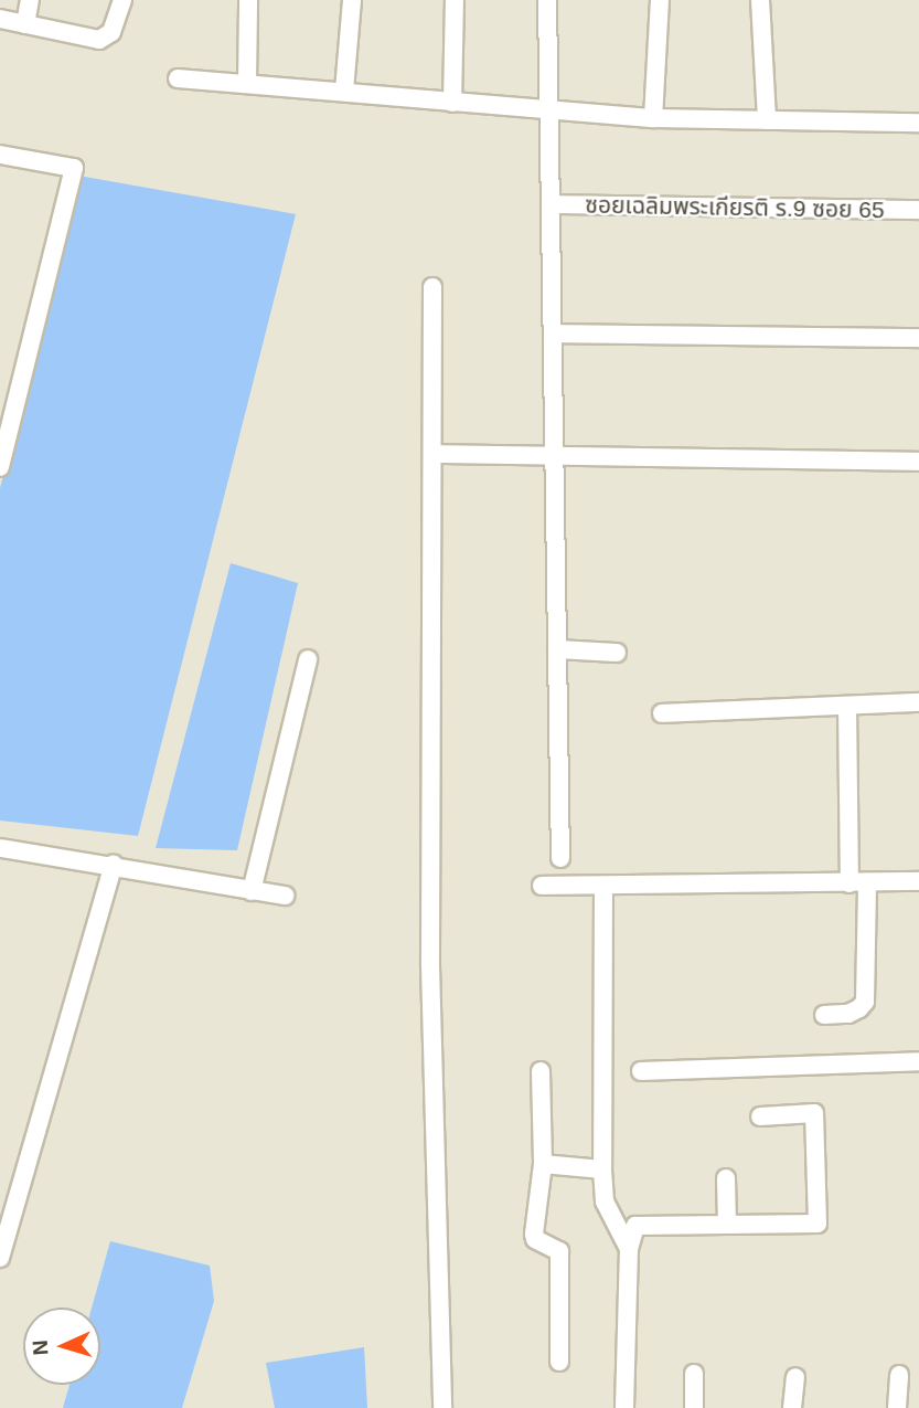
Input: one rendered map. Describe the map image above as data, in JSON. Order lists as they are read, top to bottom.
{
  "streets": {
    "street": ["ซอยเฉลิมพระเกียรติ ร.9 ซอย 65"]
  },
  "north": "left"
}
